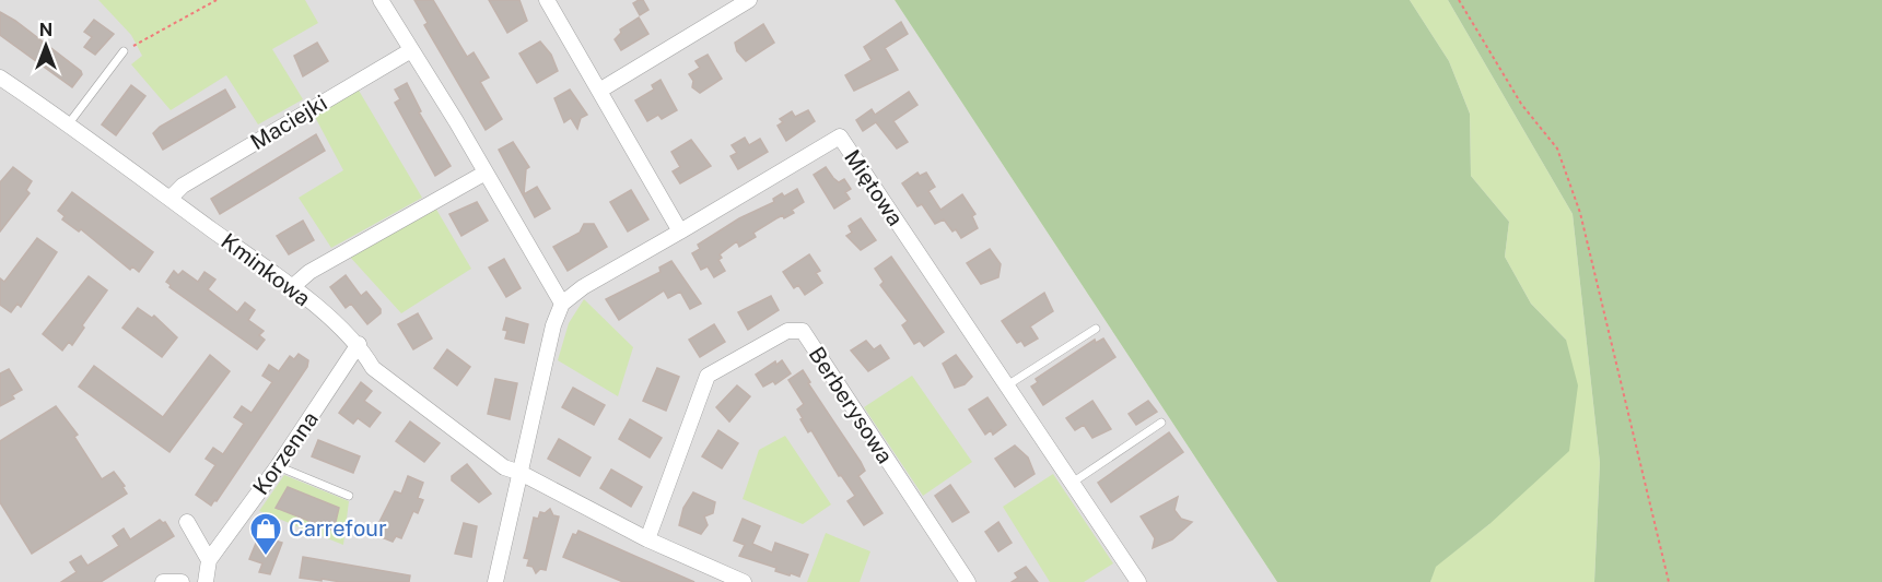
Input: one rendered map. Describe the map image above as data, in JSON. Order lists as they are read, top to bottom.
{
  "streets": {
    "street": [
      "Maciejki",
      "Miętowa",
      "Kminkowa",
      "Berberysowa",
      "Korzenna"
    ]
  },
  "crossings": [
    ["Maciejki", "Kminkowa"],
    ["Kminkowa", "Berberysowa"],
    ["Kminkowa", "Korzenna"]
  ],
  "places": {
    "shop": ["Carrefour"]
  },
  "north": "top"
}
